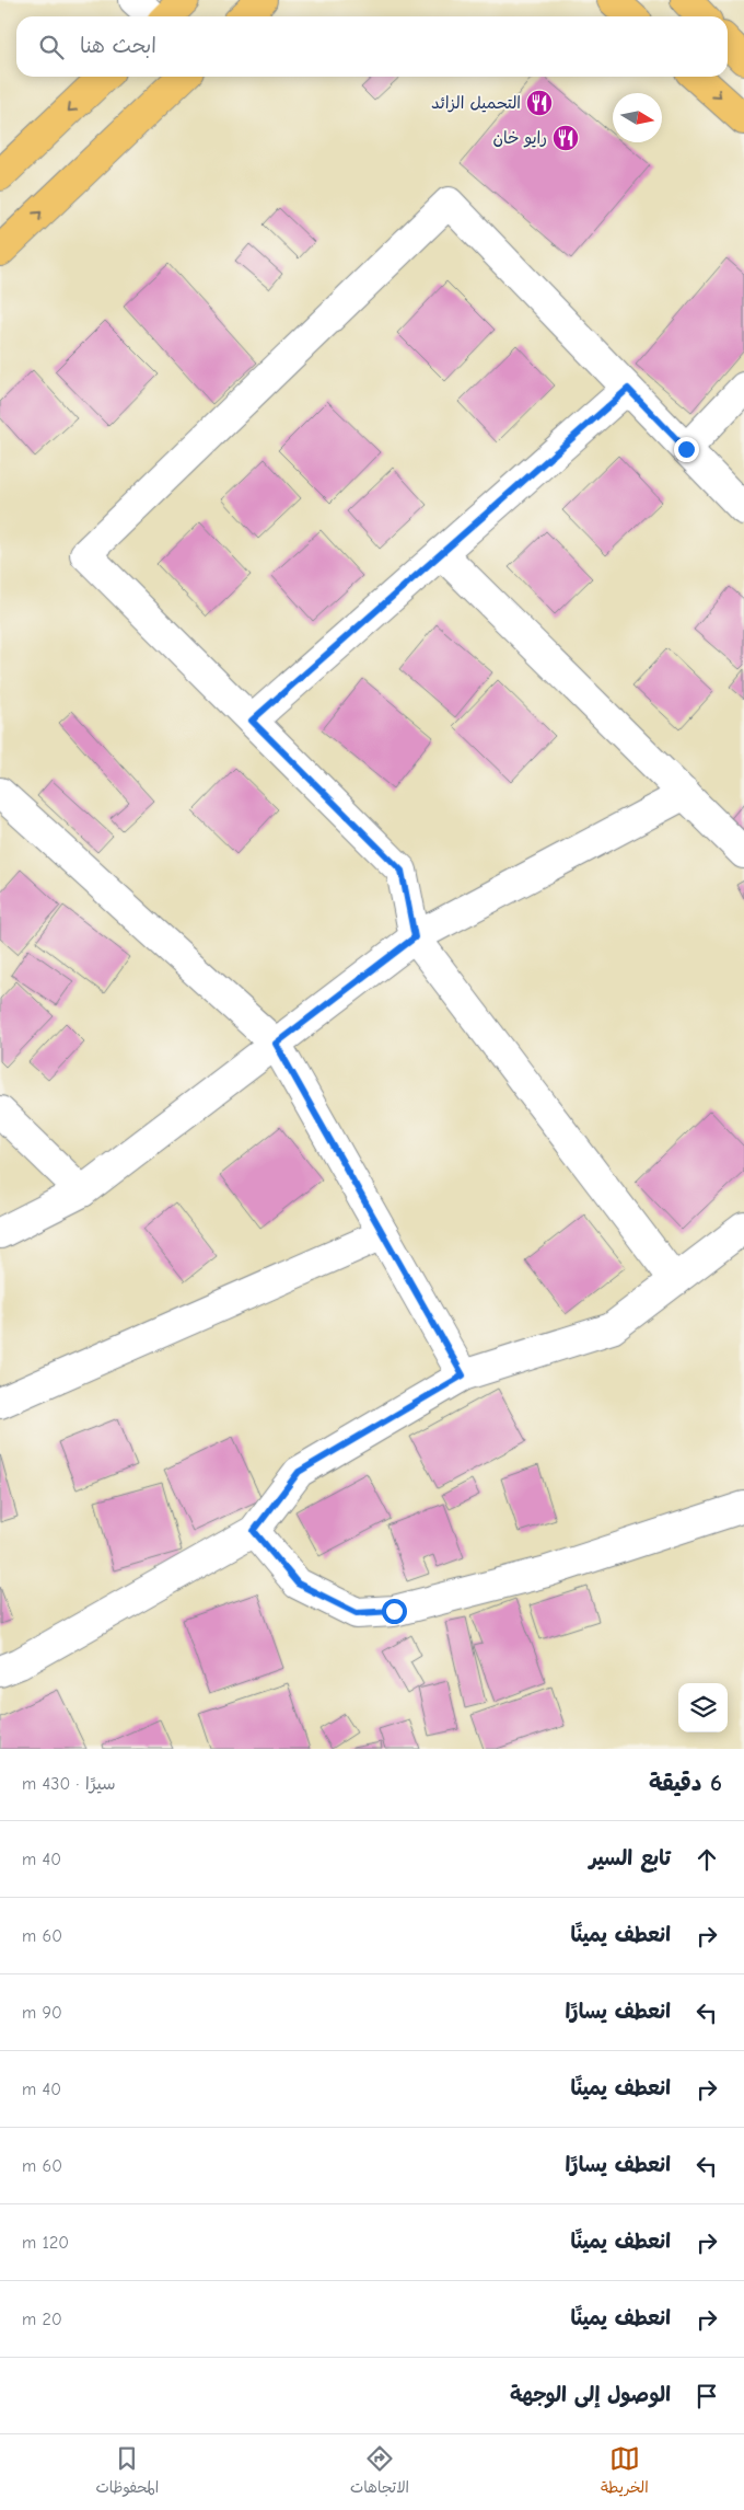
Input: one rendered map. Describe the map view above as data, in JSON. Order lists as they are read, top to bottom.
{
  "places": {
    "restaurant": ["التحميل الزائد", "رايو خان"]
  },
  "north": "right",
  "page": {
    "search": "ابحث هنا",
    "heading": ["6 دقيقة", "سيرًا · 430 m"],
    "list": [
      ["تابع السير", "40 m"],
      ["انعطف يمينًا", "60 m"],
      ["انعطف يسارًا", "90 m"],
      ["انعطف يمينًا", "40 m"],
      ["انعطف يسارًا", "60 m"],
      ["انعطف يمينًا", "120 m"],
      ["انعطف يمينًا", "20 m"],
      "الوصول إلى الوجهة"
    ],
    "nav": ["الخريطة", "الاتجاهات", "المحفوظات"]
  }
}
